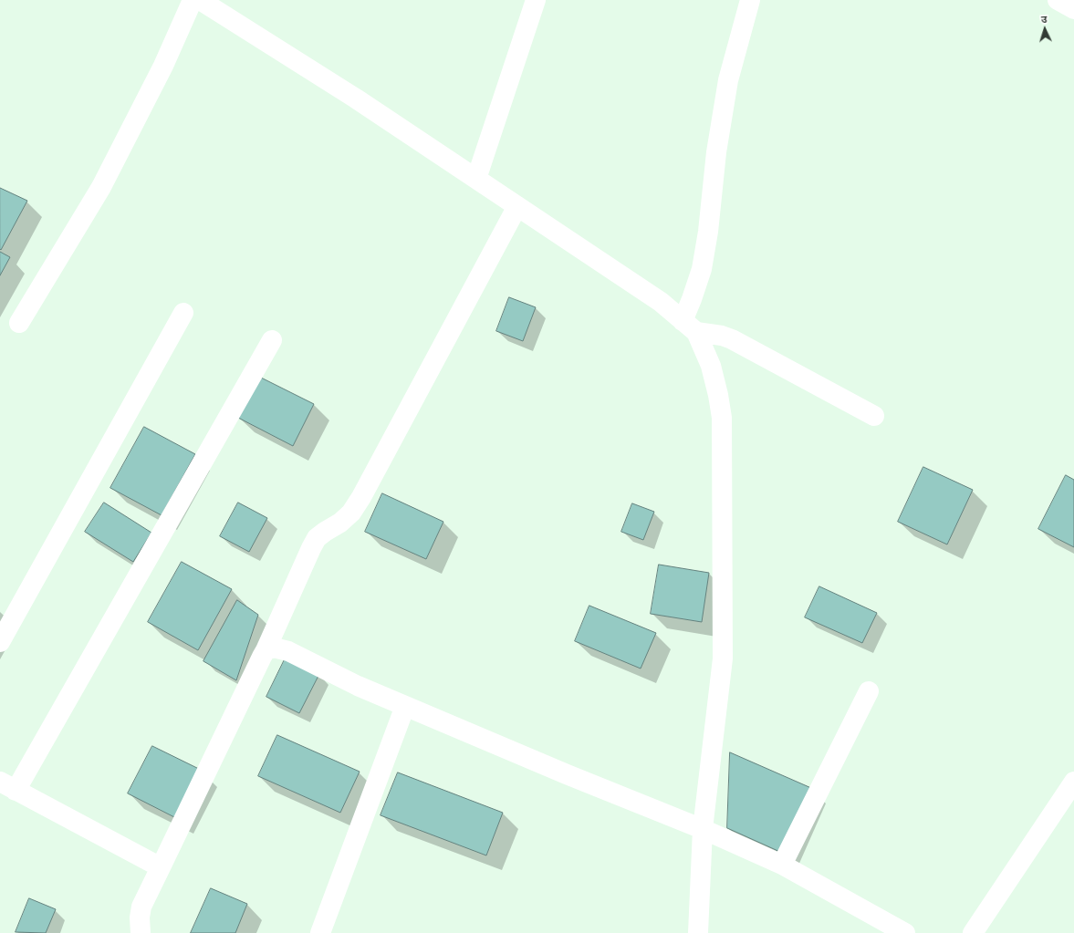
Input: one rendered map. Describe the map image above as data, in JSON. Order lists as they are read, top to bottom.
{
  "north": "top"
}
